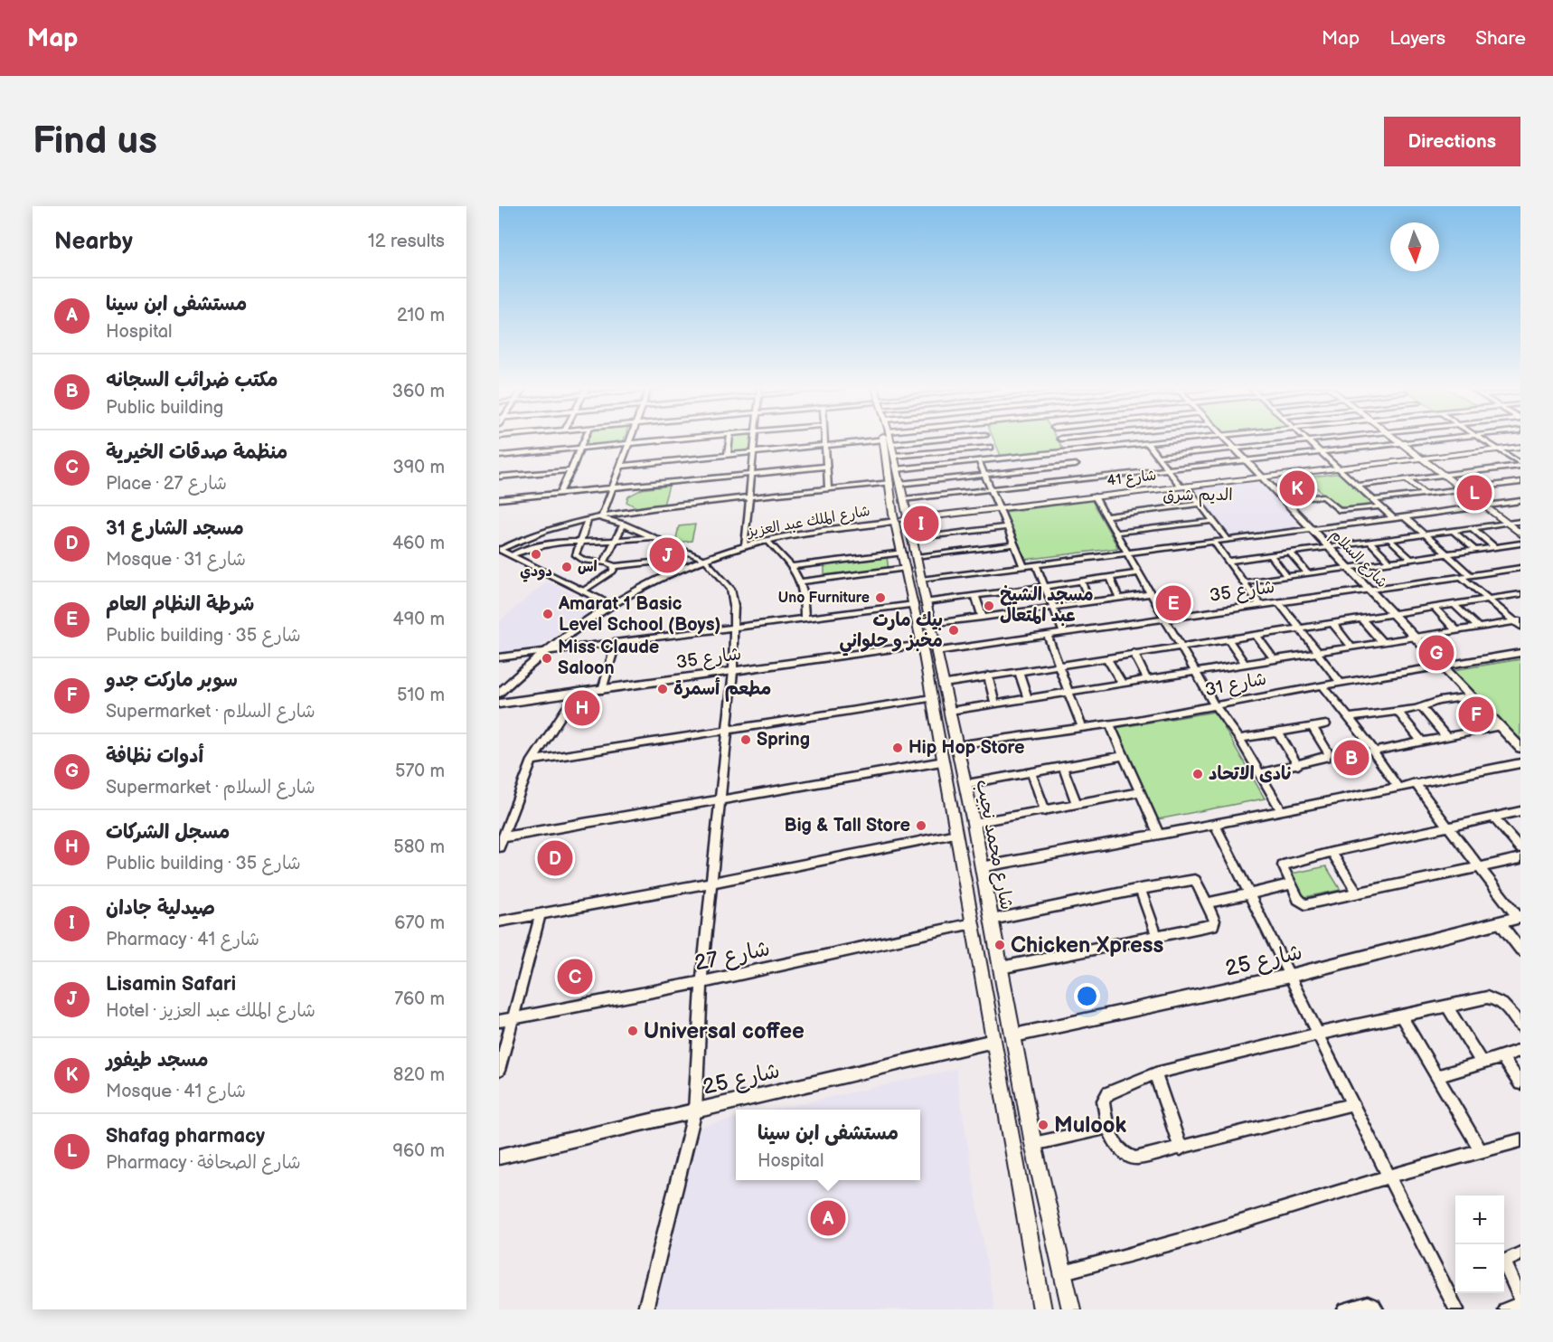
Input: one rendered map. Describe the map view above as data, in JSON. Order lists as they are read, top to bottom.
{
  "streets": {
    "main road": ["شارع 41", "شارع محمد نجيب"],
    "street": [
      "شارع الملك عبد العزيز",
      "شارع السلام",
      "شارع 35",
      "شارع 31",
      "شارع 27",
      "شارع 25"
    ]
  },
  "crossings": [
    ["شارع 41", "شارع الملك عبد العزيز"],
    ["شارع 41", "شارع السلام"],
    ["شارع 41", "شارع محمد نجيب"],
    ["شارع الملك عبد العزيز", "شارع محمد نجيب"],
    ["شارع السلام", "شارع 35"],
    ["شارع السلام", "شارع 31"],
    ["شارع 35", "شارع محمد نجيب"],
    ["شارع 31", "شارع محمد نجيب"],
    ["شارع محمد نجيب", "شارع 27"],
    ["شارع محمد نجيب", "شارع 25"]
  ],
  "districts": ["الديم شرق"],
  "places": [
    "دودي",
    "اس",
    "Uno Furniture",
    "مسجد الشيخ عبد المتعال",
    "Amarat 1 Basic Level School (Boys)",
    "بيك مارت مخبز و حلواني",
    "Miss Claude Saloon",
    "مطعم أسمرة",
    "Spring",
    "Hip Hop Store",
    "نادى الاتحاد",
    "Big & Tall Store",
    "Chicken Xpress",
    "Universal coffee",
    "Mulook"
  ],
  "north": "bottom",
  "page": {
    "header": "Map",
    "nav": ["Map", "Layers", "Share"],
    "buttons": "Directions",
    "title": "Find us",
    "heading": ["Nearby", "12 results"],
    "list": [
      {
        "mark": "A",
        "name": "مستشفى ابن سينا",
        "note": "Hospital",
        "value": "210 m"
      },
      {
        "mark": "B",
        "name": "مكتب ضرائب السجانه",
        "note": "Public building",
        "value": "360 m"
      },
      {
        "mark": "C",
        "name": "منظمة صدقات الخيرية",
        "note": "Place · شارع 27",
        "value": "390 m"
      },
      {
        "mark": "D",
        "name": "مسجد الشارع 31",
        "note": "Mosque · شارع 31",
        "value": "460 m"
      },
      {
        "mark": "E",
        "name": "شرطة النظام العام",
        "note": "Public building · شارع 35",
        "value": "490 m"
      },
      {
        "mark": "F",
        "name": "سوبر ماركت جدو",
        "note": "Supermarket · شارع السلام",
        "value": "510 m"
      },
      {
        "mark": "G",
        "name": "أدوات نظافة",
        "note": "Supermarket · شارع السلام",
        "value": "570 m"
      },
      {
        "mark": "H",
        "name": "مسجل الشركات",
        "note": "Public building · شارع 35",
        "value": "580 m"
      },
      {
        "mark": "I",
        "name": "صيدلية جادان",
        "note": "Pharmacy · شارع 41",
        "value": "670 m"
      },
      {
        "mark": "J",
        "name": "Lisamin Safari",
        "note": "Hotel · شارع الملك عبد العزيز",
        "value": "760 m"
      },
      {
        "mark": "K",
        "name": "مسجد طيفور",
        "note": "Mosque · شارع 41",
        "value": "820 m"
      },
      {
        "mark": "L",
        "name": "Shafag pharmacy",
        "note": "Pharmacy · شارع الصحافة",
        "value": "960 m"
      }
    ],
    "pins": [
      "K",
      "L",
      "I",
      "J",
      "E",
      "G",
      "H",
      "F",
      "B",
      "D",
      "C",
      "A"
    ],
    "popup": ["مستشفى ابن سينا", "Hospital"],
    "map_buttons": ["+", "−"]
  }
}
